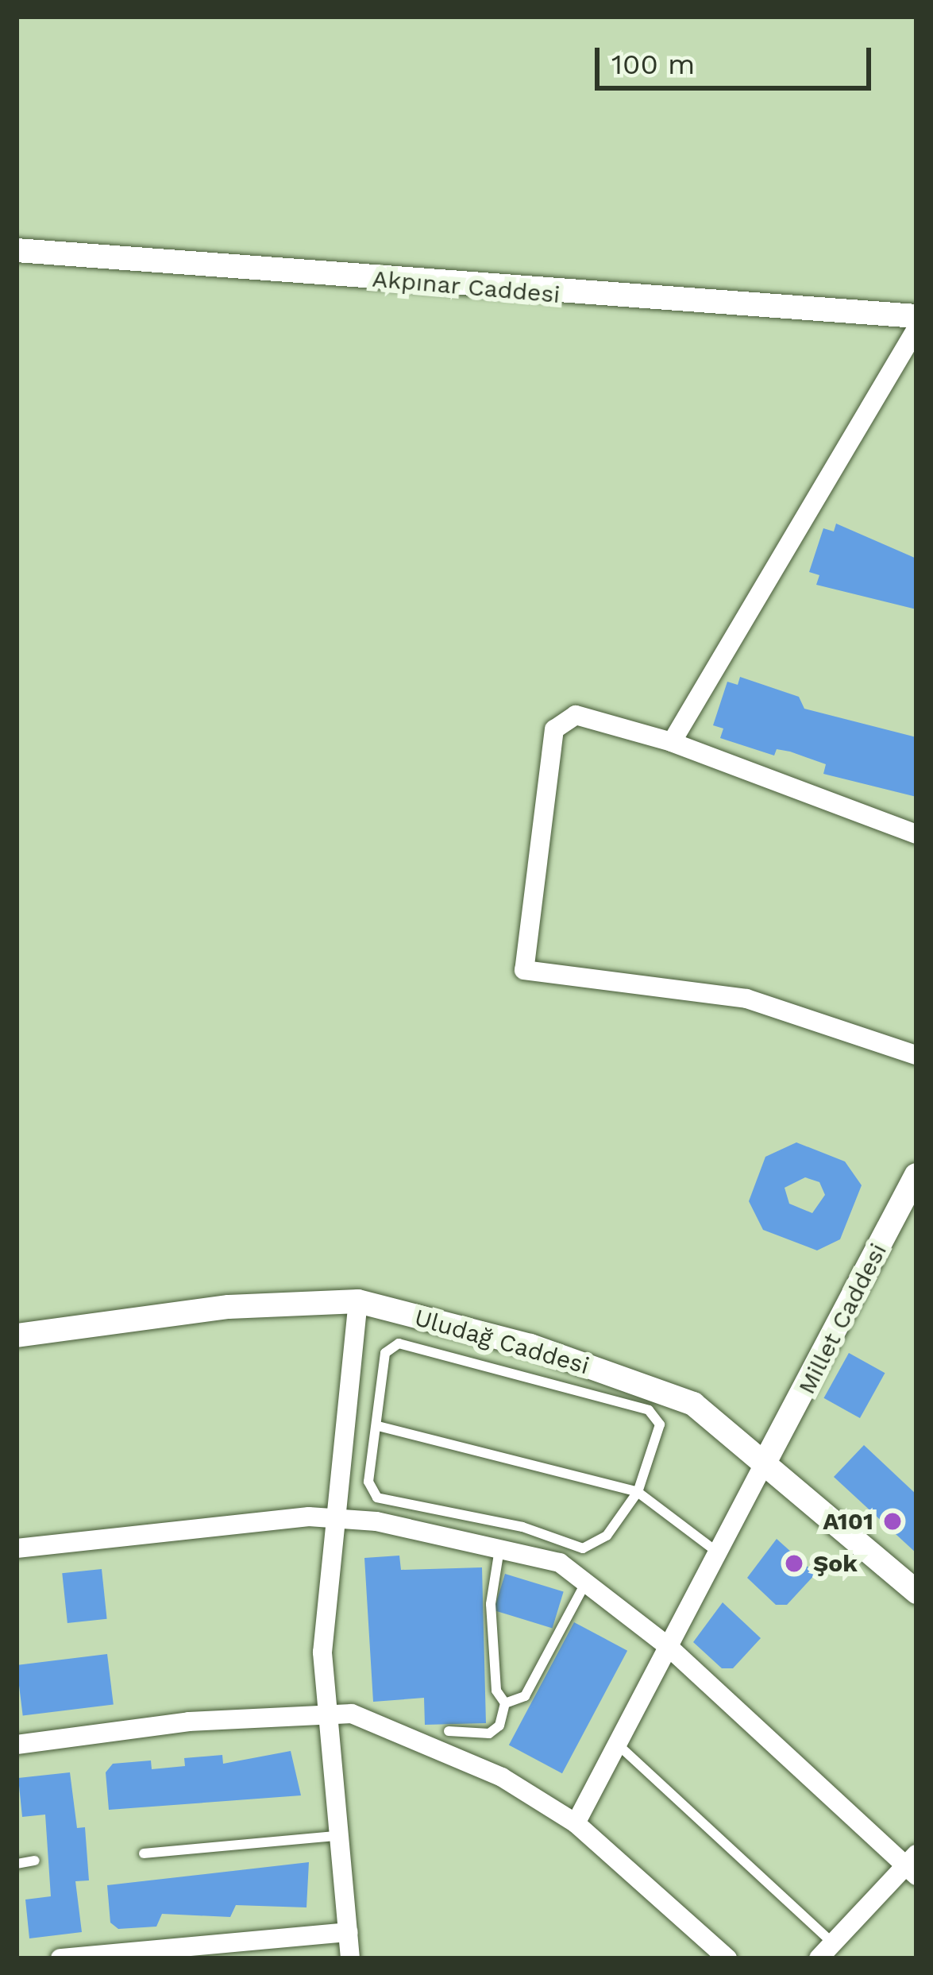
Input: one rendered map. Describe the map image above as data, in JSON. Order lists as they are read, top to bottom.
{
  "streets": {
    "street": ["Akpınar Caddesi", "Millet Caddesi", "Uludağ Caddesi"]
  },
  "crossings": [
    ["Millet Caddesi", "Uludağ Caddesi"]
  ],
  "places": ["A101", "Şok"],
  "scale_bar": "100 m"
}
